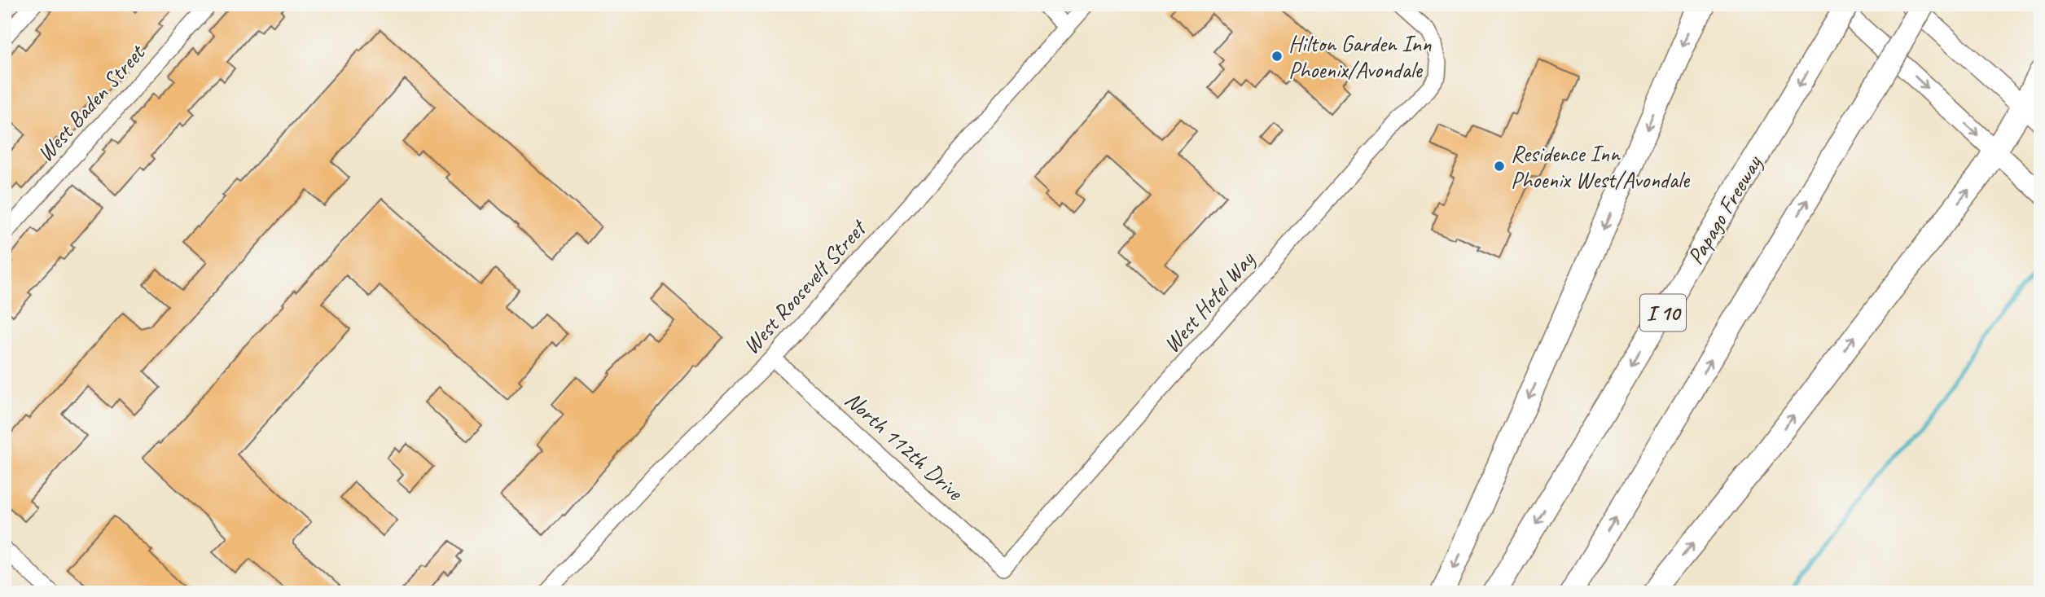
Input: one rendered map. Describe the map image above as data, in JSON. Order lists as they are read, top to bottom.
{
  "streets": {
    "highway": ["Papago Freeway", "I 10"],
    "street": [
      "West Baden Street",
      "West Roosevelt Street",
      "West Hotel Way",
      "North 112th Drive"
    ]
  },
  "crossings": [
    ["West Roosevelt Street", "North 112th Drive"],
    ["West Hotel Way", "North 112th Drive"]
  ],
  "places": ["Hilton Garden Inn Phoenix/Avondale", "Residence Inn Phoenix West/Avondale"]
}
